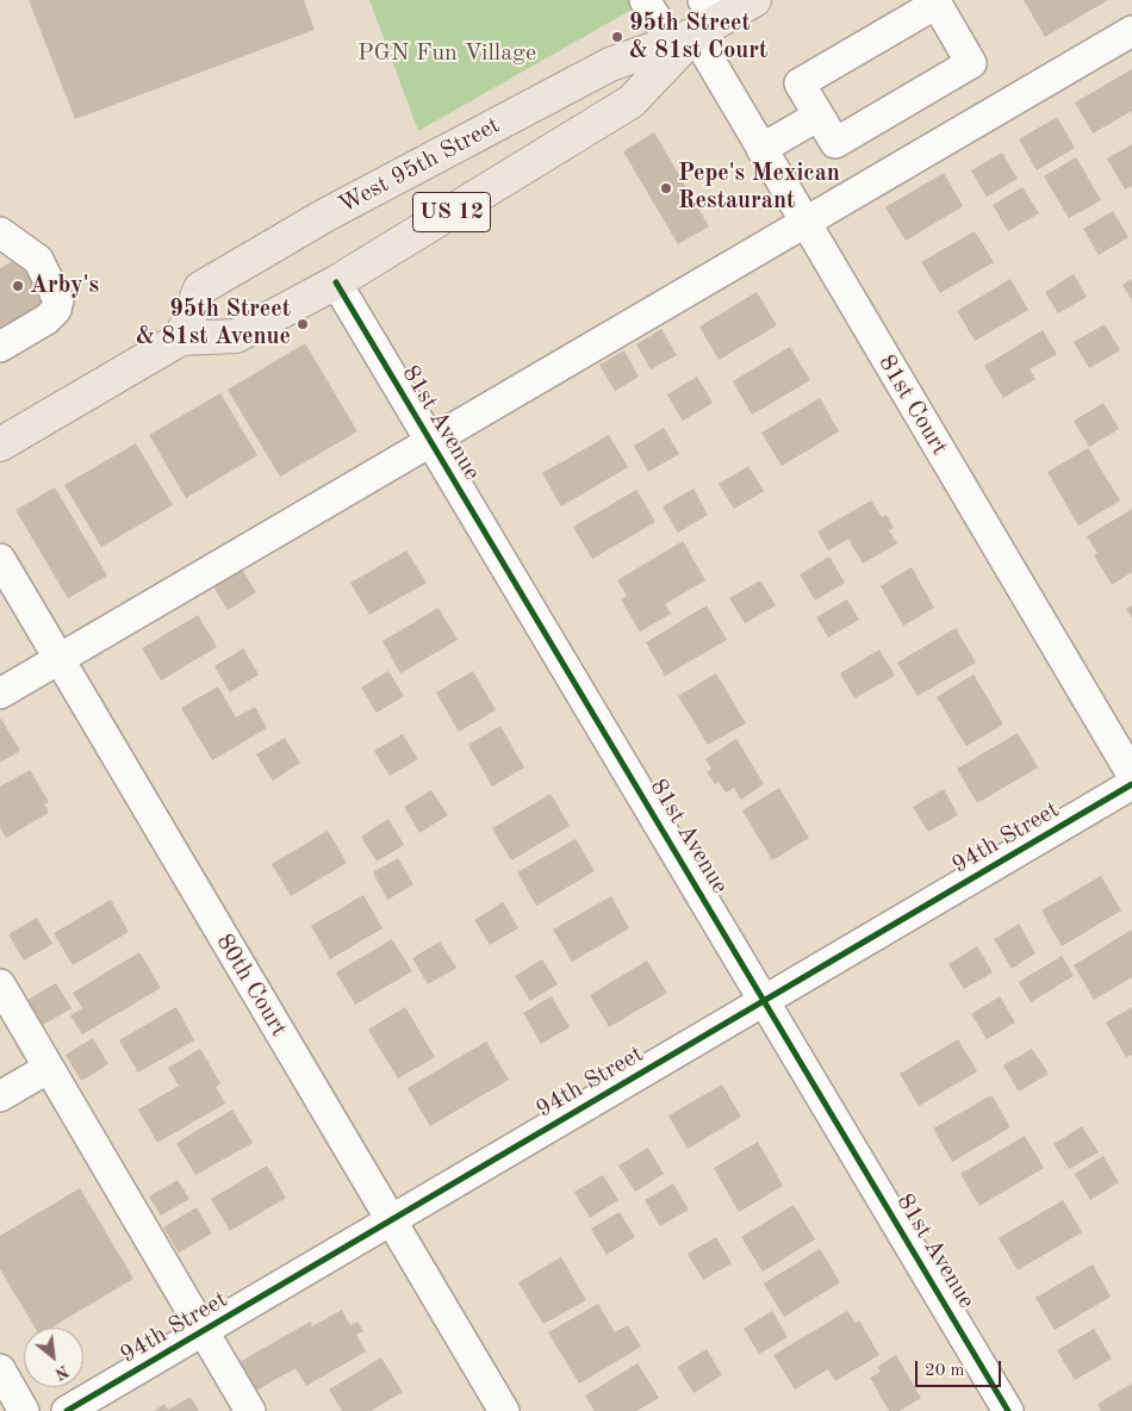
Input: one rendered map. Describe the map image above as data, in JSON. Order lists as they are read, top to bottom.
{
  "streets": {
    "main road": ["West 95th Street", "US 12"],
    "street": [
      "81st Court",
      "81st Avenue",
      "94th Street",
      "80th Court"
    ]
  },
  "crossings": [
    ["West 95th Street", "81st Court"],
    ["West 95th Street", "81st Avenue"],
    ["81st Avenue", "94th Street"],
    ["94th Street", "80th Court"]
  ],
  "parks": ["PGN Fun Village"],
  "places": [
    "95th Street & 81st Court",
    "Pepe's Mexican Restaurant",
    "Arby's",
    "95th Street & 81st Avenue"
  ],
  "scale_bar": "20 m",
  "north": "bottom right"
}
